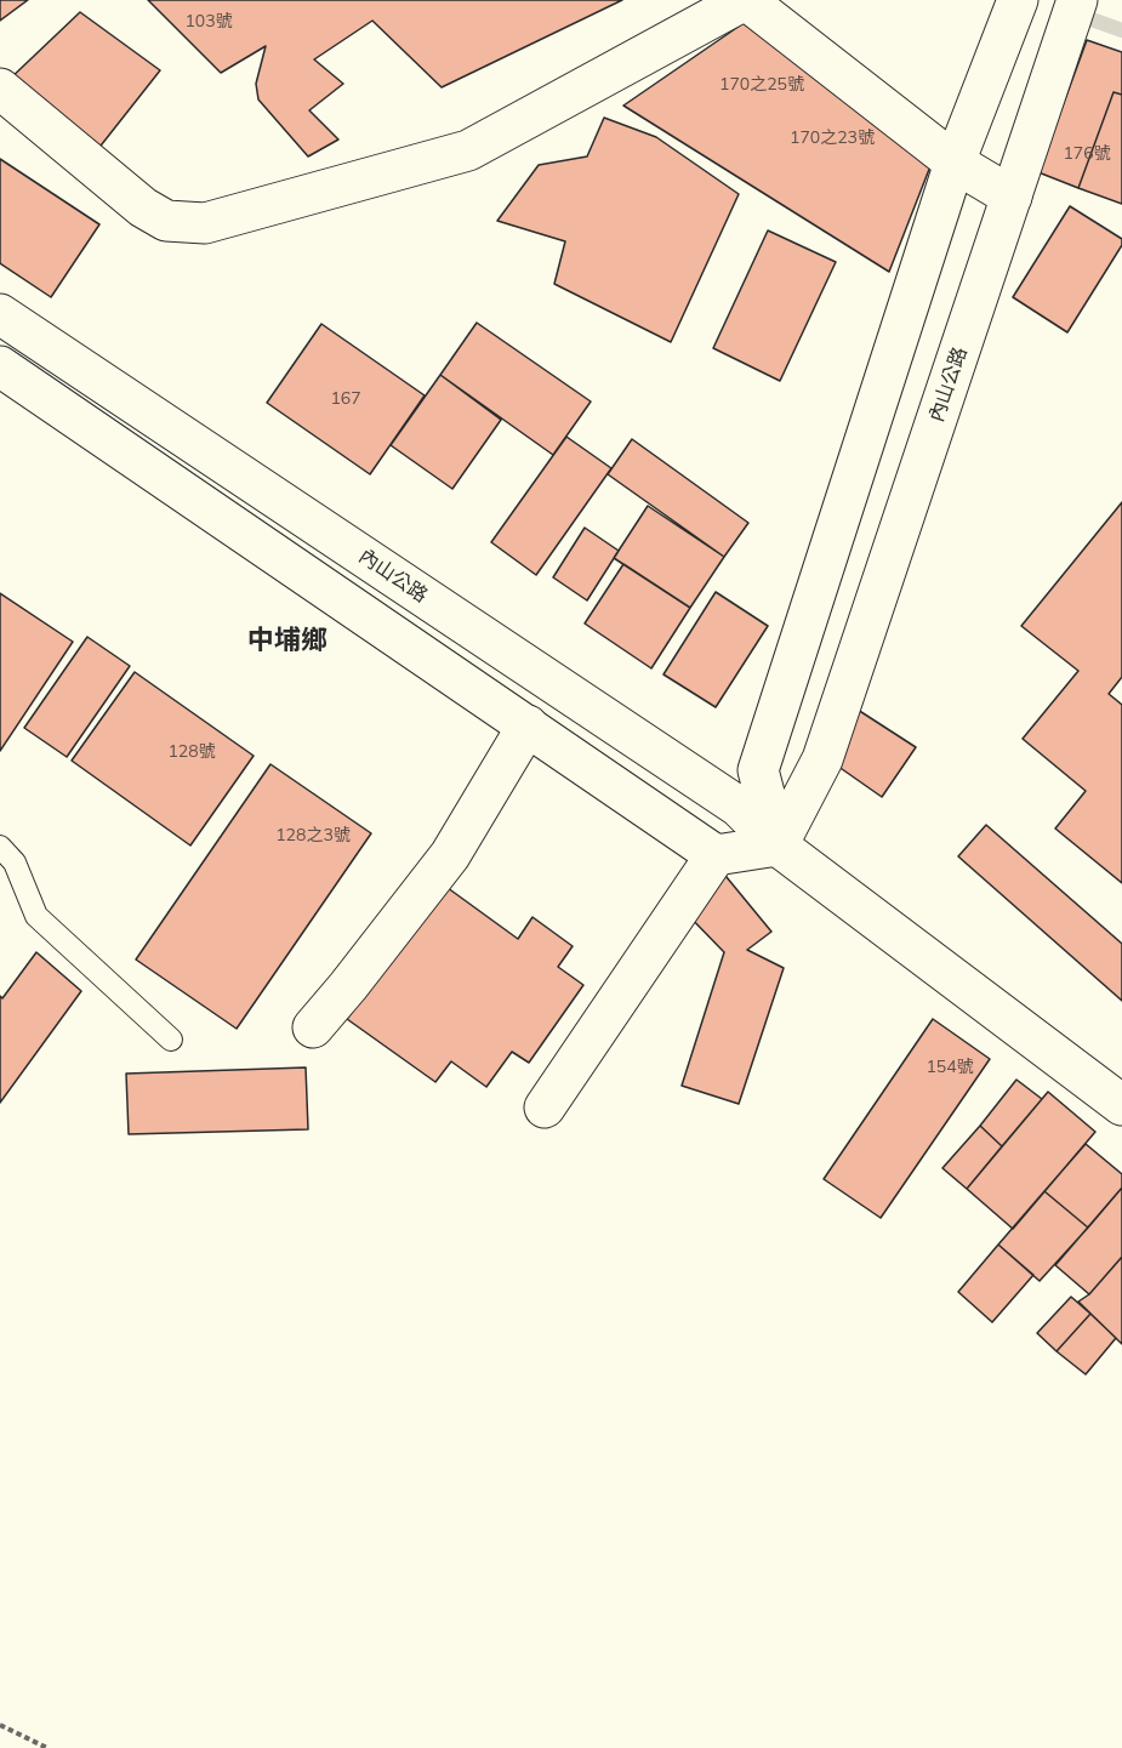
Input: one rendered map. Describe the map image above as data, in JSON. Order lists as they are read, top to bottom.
{
  "streets": {
    "main road": ["內山公路"]
  },
  "districts": ["中埔鄉"],
  "house_numbers": [
    "103號",
    "170之25號",
    "170之23號",
    "176號",
    "167",
    "128號",
    "128之3號",
    "154號"
  ]
}
